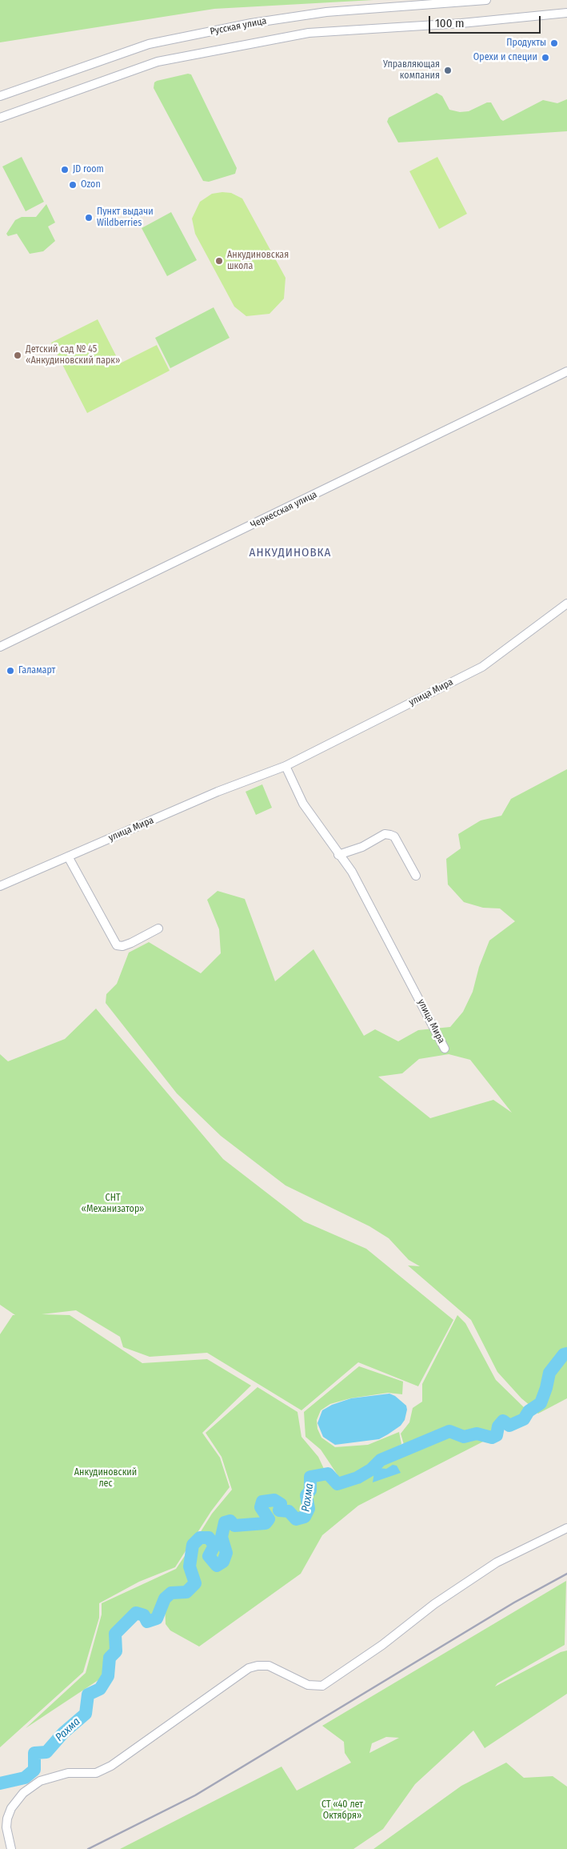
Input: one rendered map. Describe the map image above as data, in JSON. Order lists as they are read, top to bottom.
{
  "streets": {
    "street": ["Русская улица", "Черкесская улица", "улица Мира"]
  },
  "districts": ["АНКУДИНОВКА"],
  "water": ["Рахма"],
  "parks": ["СНТ «Механизатор»", "Анкудиновский лес", "СТ «40 лет Октября»"],
  "places": [
    "Продукты",
    "Орехи и специи",
    "Управляющая компания",
    "JD room",
    "Ozon",
    "Пункт выдачи Wildberries",
    "Анкудиновская школа",
    "Детский сад № 45 «Анкудиновский парк»",
    "Галамарт"
  ],
  "scale_bar": "100 m"
}
